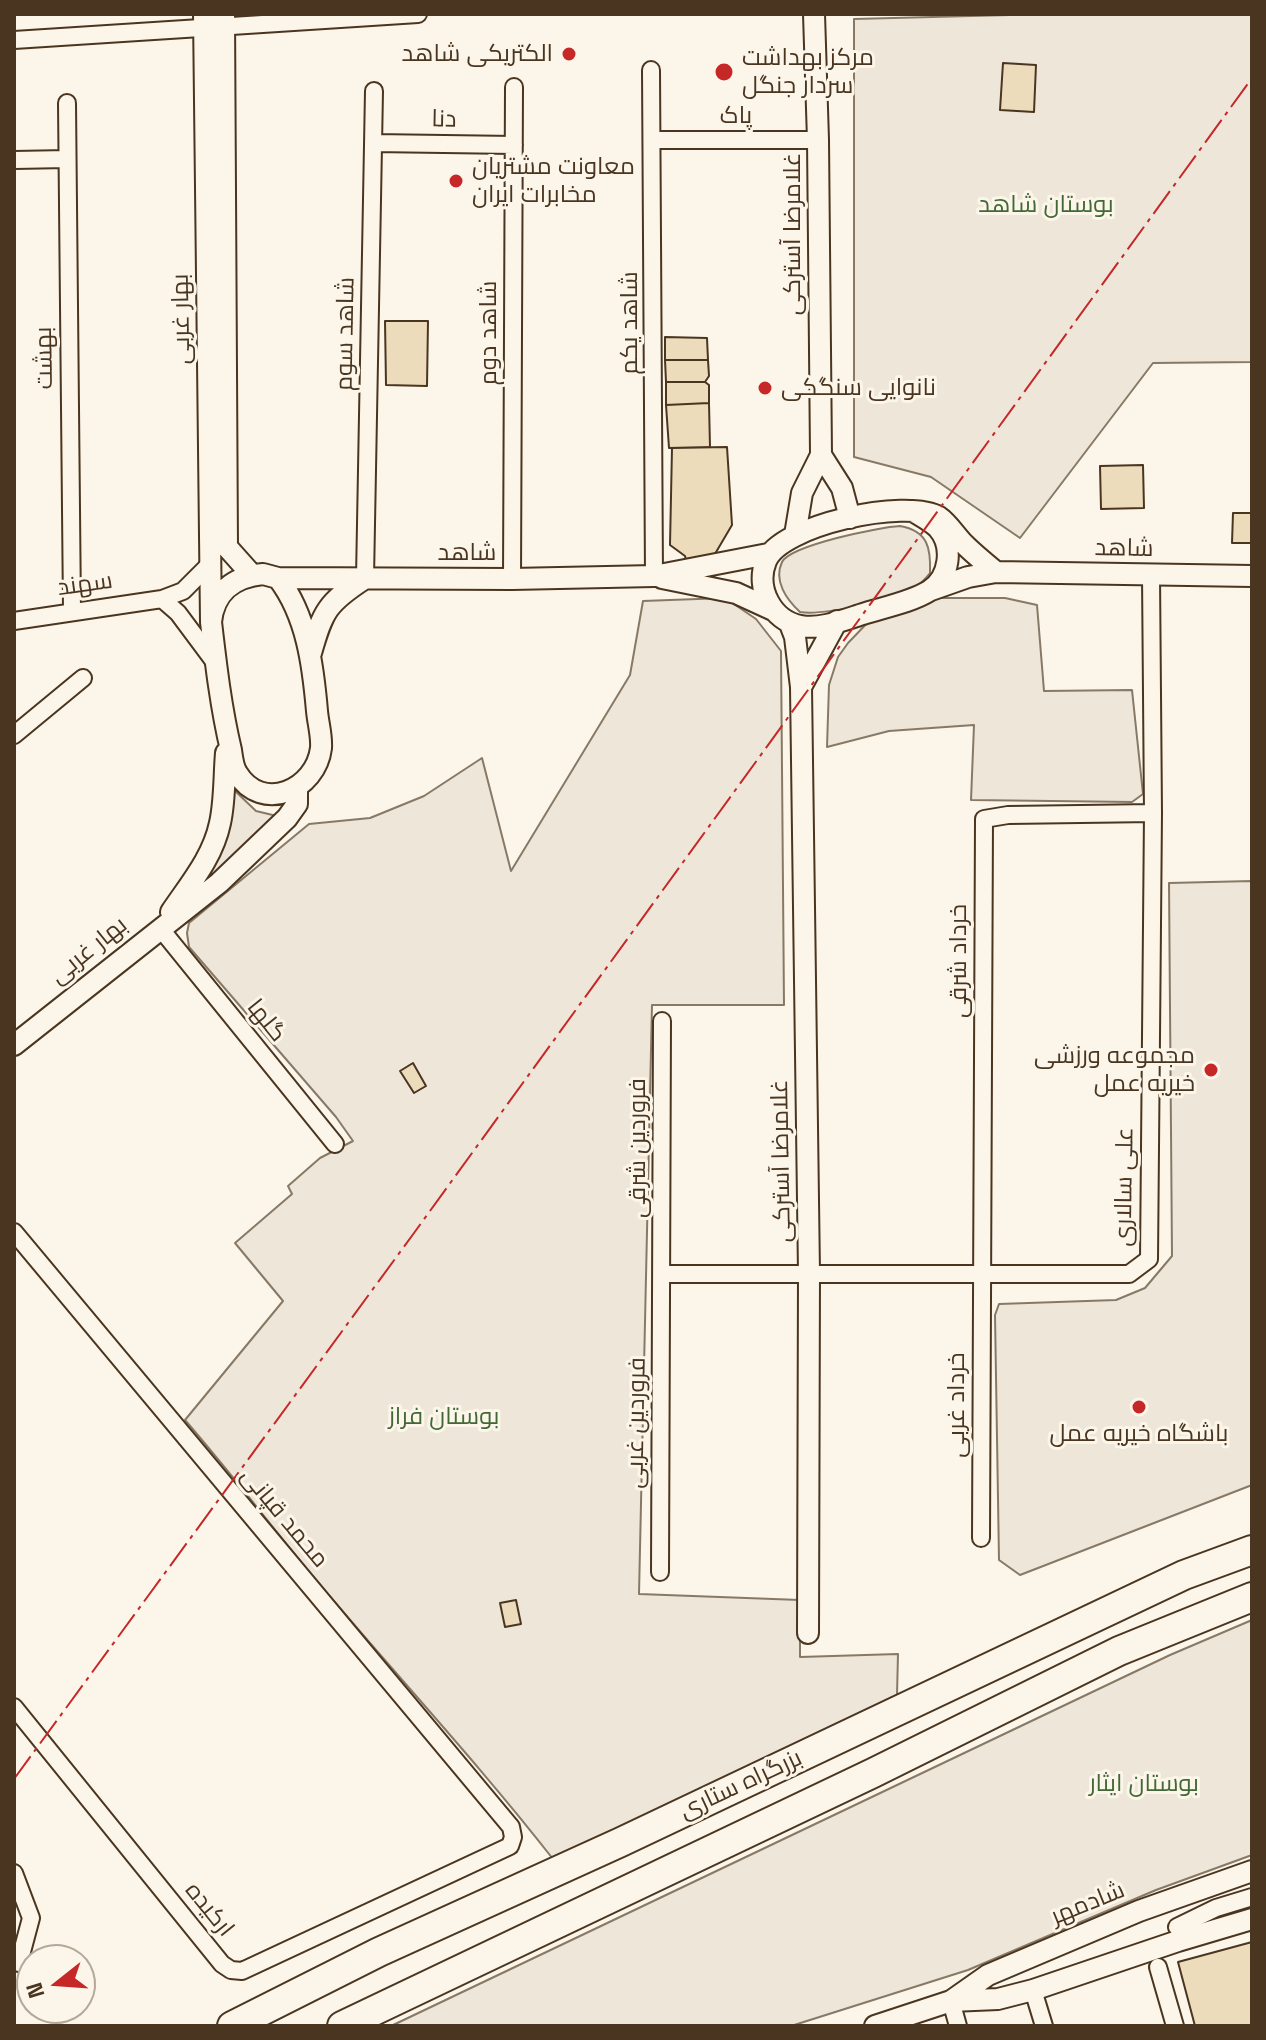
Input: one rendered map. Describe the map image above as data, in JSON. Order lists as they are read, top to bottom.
{
  "streets": {
    "highway": ["بزرگراه ستاری"],
    "street": [
      "پاک",
      "دنا",
      "غلامرضا آسترکی",
      "بهار غربی",
      "شاهد یکم",
      "شاهد دوم",
      "شاهد سوم",
      "بهشت",
      "شاهد",
      "سهند",
      "خرداد شرقی",
      "گلها",
      "فروردین شرقی",
      "علی سالاری",
      "خرداد غربی",
      "فروردین غربی",
      "محمد قپانی",
      "شادمهر",
      "ارکیده"
    ]
  },
  "crossings": [
    ["پاک", "غلامرضا آسترکی"],
    ["پاک", "شاهد یکم"],
    ["دنا", "شاهد دوم"],
    ["دنا", "شاهد سوم"],
    ["غلامرضا آسترکی", "شاهد"],
    ["غلامرضا آسترکی", "علی سالاری"],
    ["بهار غربی", "شاهد"],
    ["بهار غربی", "گلها"],
    ["شاهد یکم", "شاهد"],
    ["شاهد دوم", "شاهد"],
    ["شاهد سوم", "شاهد"],
    ["بهشت", "سهند"],
    ["شاهد", "علی سالاری"],
    ["خرداد شرقی", "علی سالاری"],
    ["خرداد شرقی", "خرداد غربی"],
    ["فروردین شرقی", "علی سالاری"],
    ["فروردین شرقی", "فروردین غربی"],
    ["علی سالاری", "خرداد غربی"],
    ["علی سالاری", "فروردین غربی"],
    ["محمد قپانی", "ارکیده"]
  ],
  "parks": ["بوستان شاهد", "بوستان فراز", "بوستان ایثار"],
  "places": [
    "الکتریکی شاهد",
    "مرکز بهداشت سردار جنگل",
    "معاونت مشتریان مخابرات ایران",
    "نانوایی سنگکی",
    "مجموعه ورزشی خیریه عمل",
    "باشگاه خیریه عمل"
  ],
  "north": "left"
}
